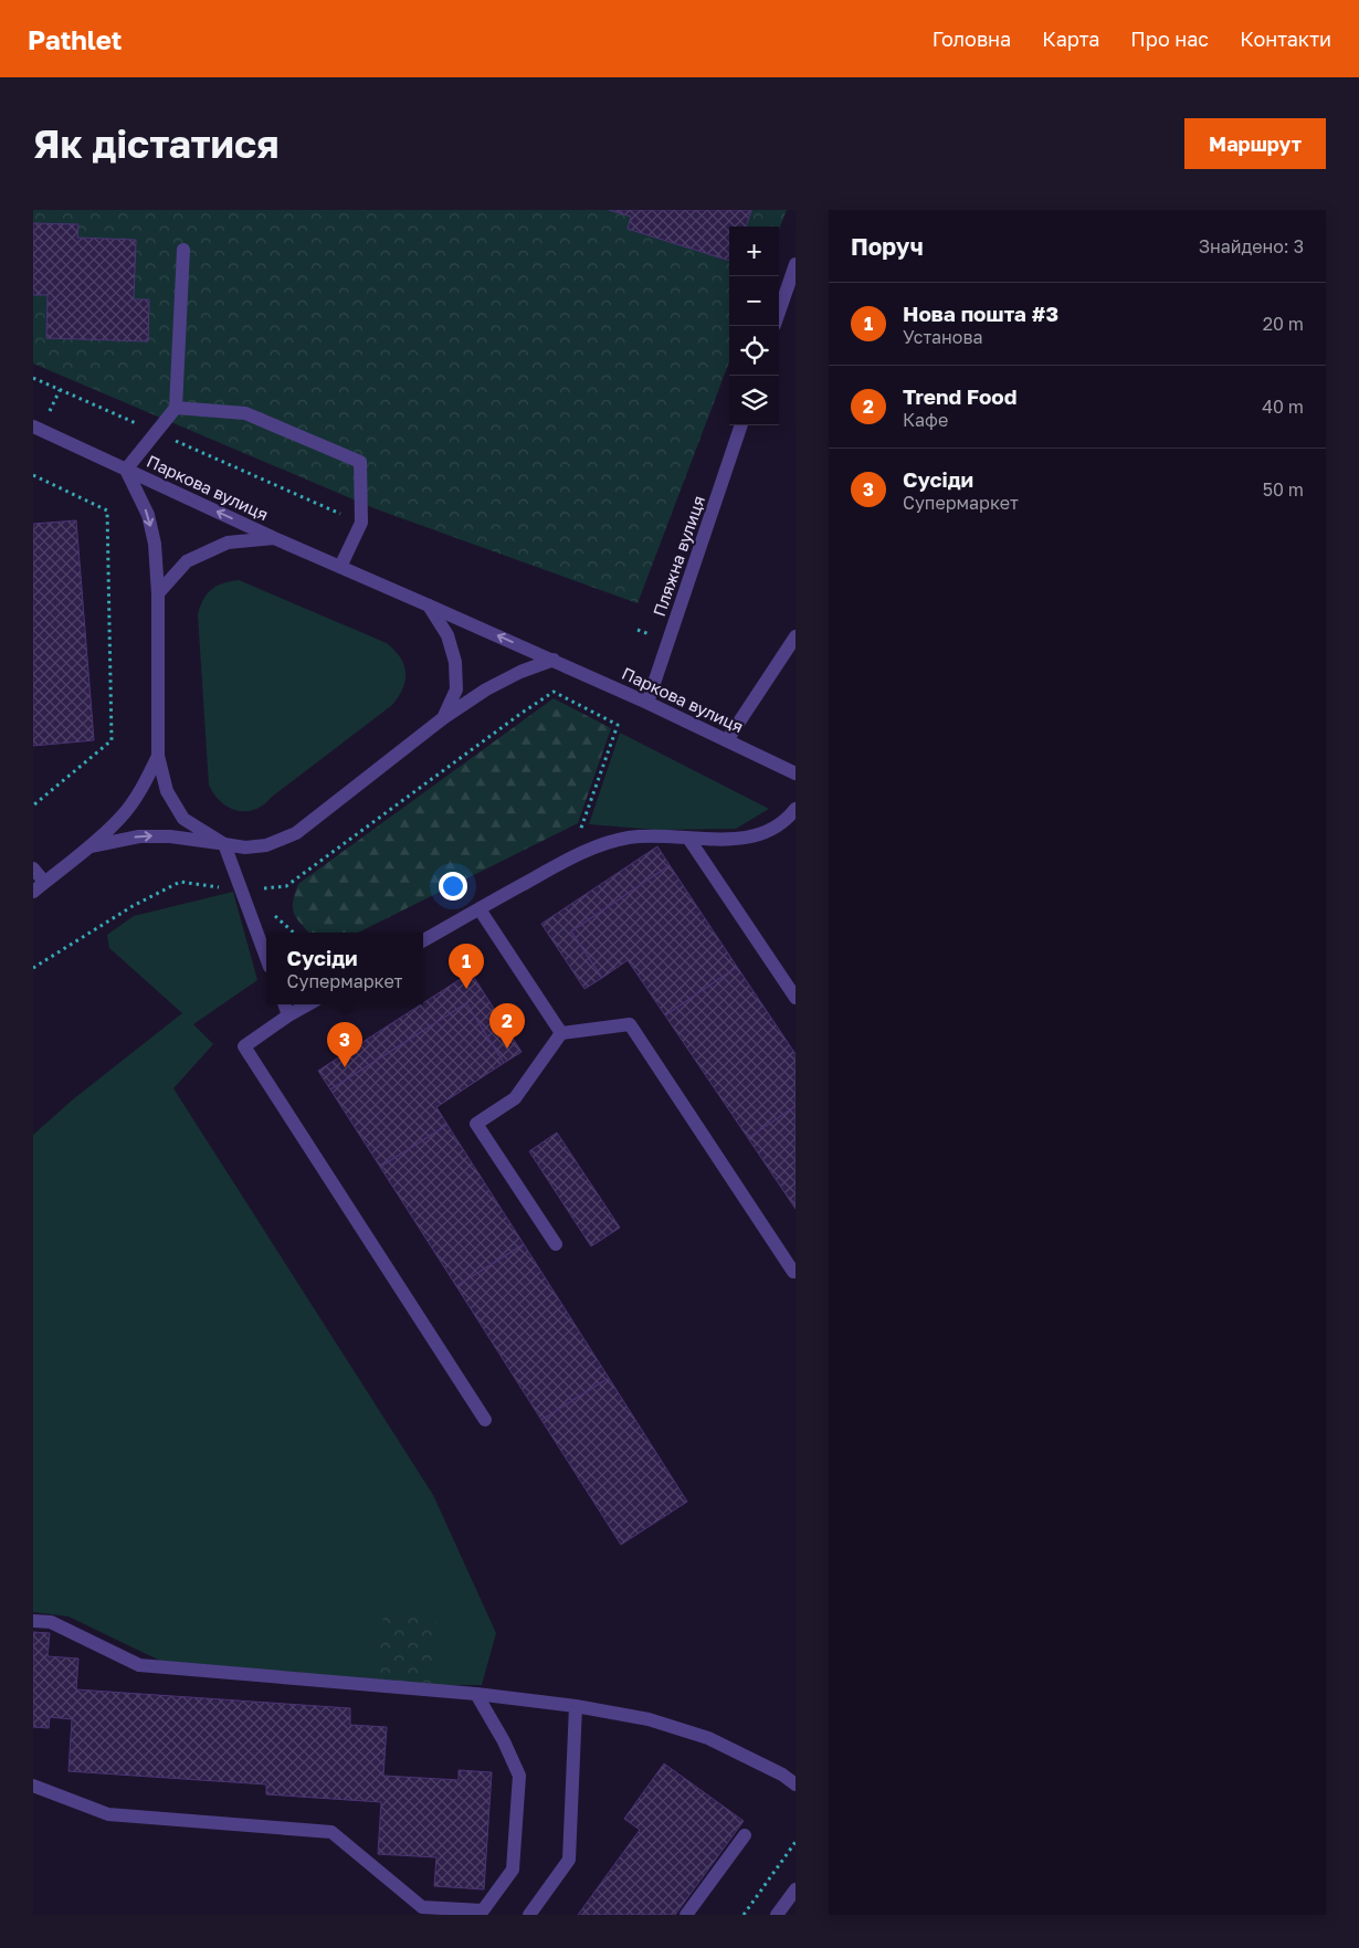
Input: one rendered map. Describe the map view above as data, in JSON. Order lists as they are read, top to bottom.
{
  "streets": {
    "street": ["Паркова вулиця", "Пляжна вулиця"]
  },
  "crossings": [
    ["Паркова вулиця", "Пляжна вулиця"]
  ],
  "page": {
    "header": "Pathlet",
    "nav": [
      "Головна",
      "Карта",
      "Про нас",
      "Контакти"
    ],
    "buttons": "Маршрут",
    "title": "Як дістатися",
    "heading": ["Поруч", "Знайдено: 3"],
    "map_buttons": ["+", "−"],
    "list": [
      {
        "mark": "1",
        "name": "Нова пошта #3",
        "note": "Установа",
        "value": "20 m"
      },
      {
        "mark": "2",
        "name": "Trend Food",
        "note": "Кафе",
        "value": "40 m"
      },
      {
        "mark": "3",
        "name": "Сусіди",
        "note": "Супермаркет",
        "value": "50 m"
      }
    ],
    "popup": ["Сусіди", "Супермаркет"],
    "pins": ["1", "2", "3"]
  }
}
